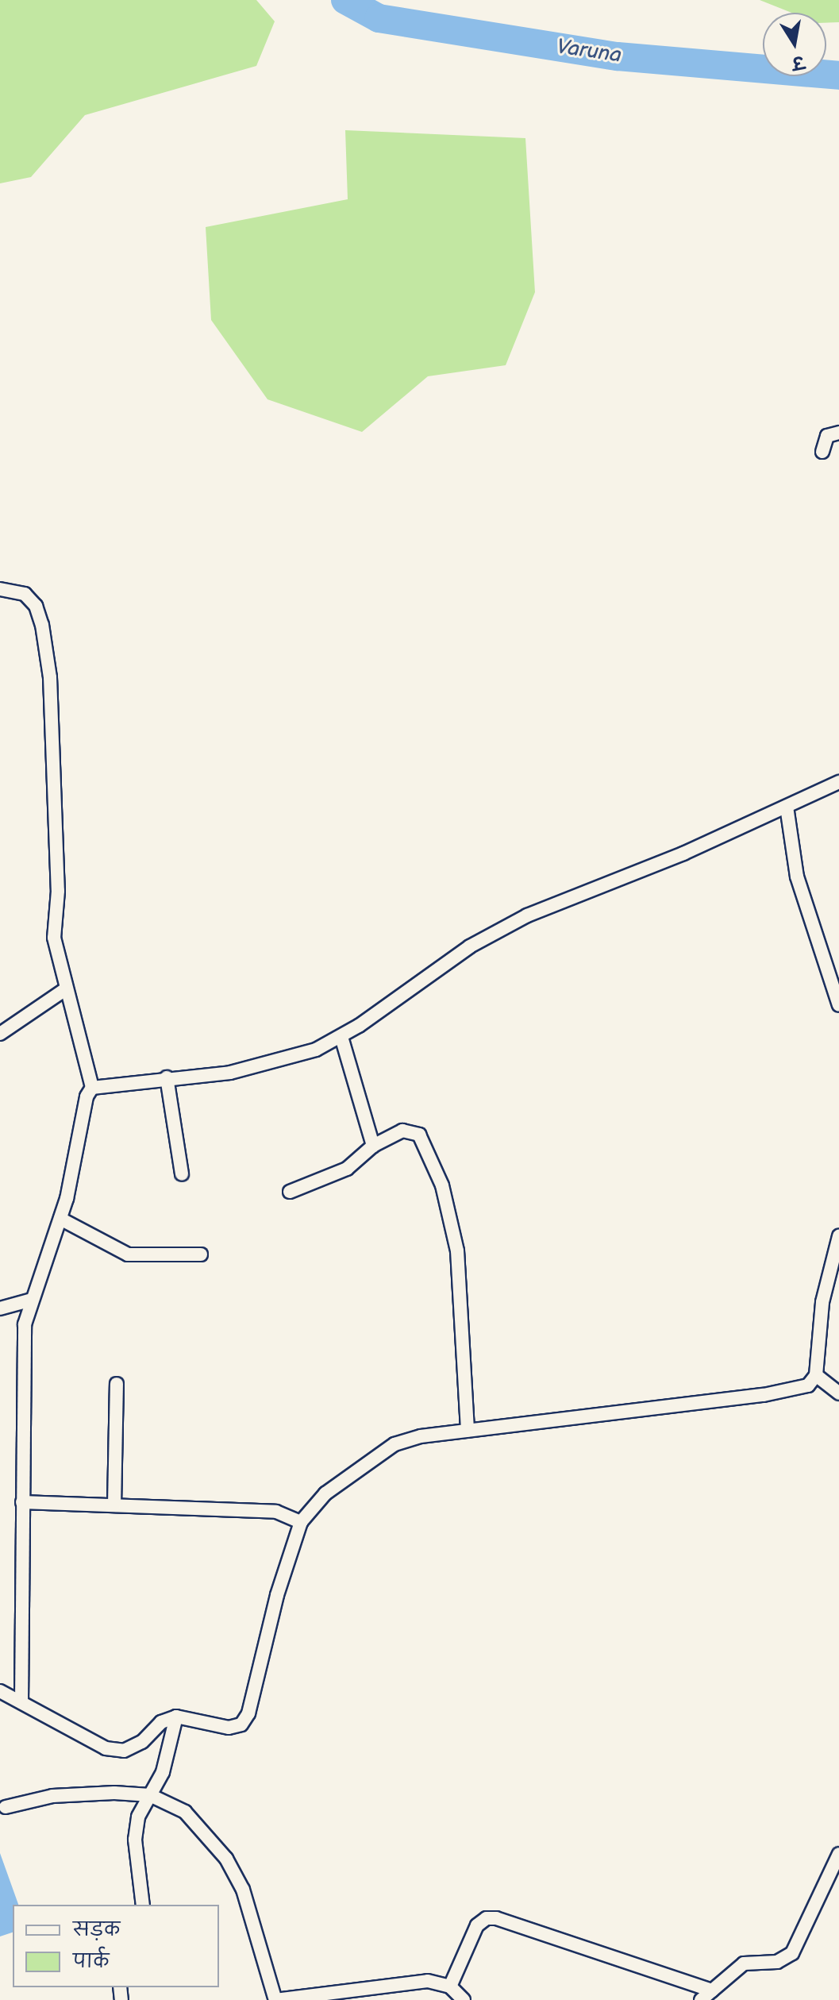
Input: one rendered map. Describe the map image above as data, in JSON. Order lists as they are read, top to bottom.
{
  "water": ["Varuna"],
  "legend": ["सड़क", "पार्क"],
  "north": "bottom"
}
